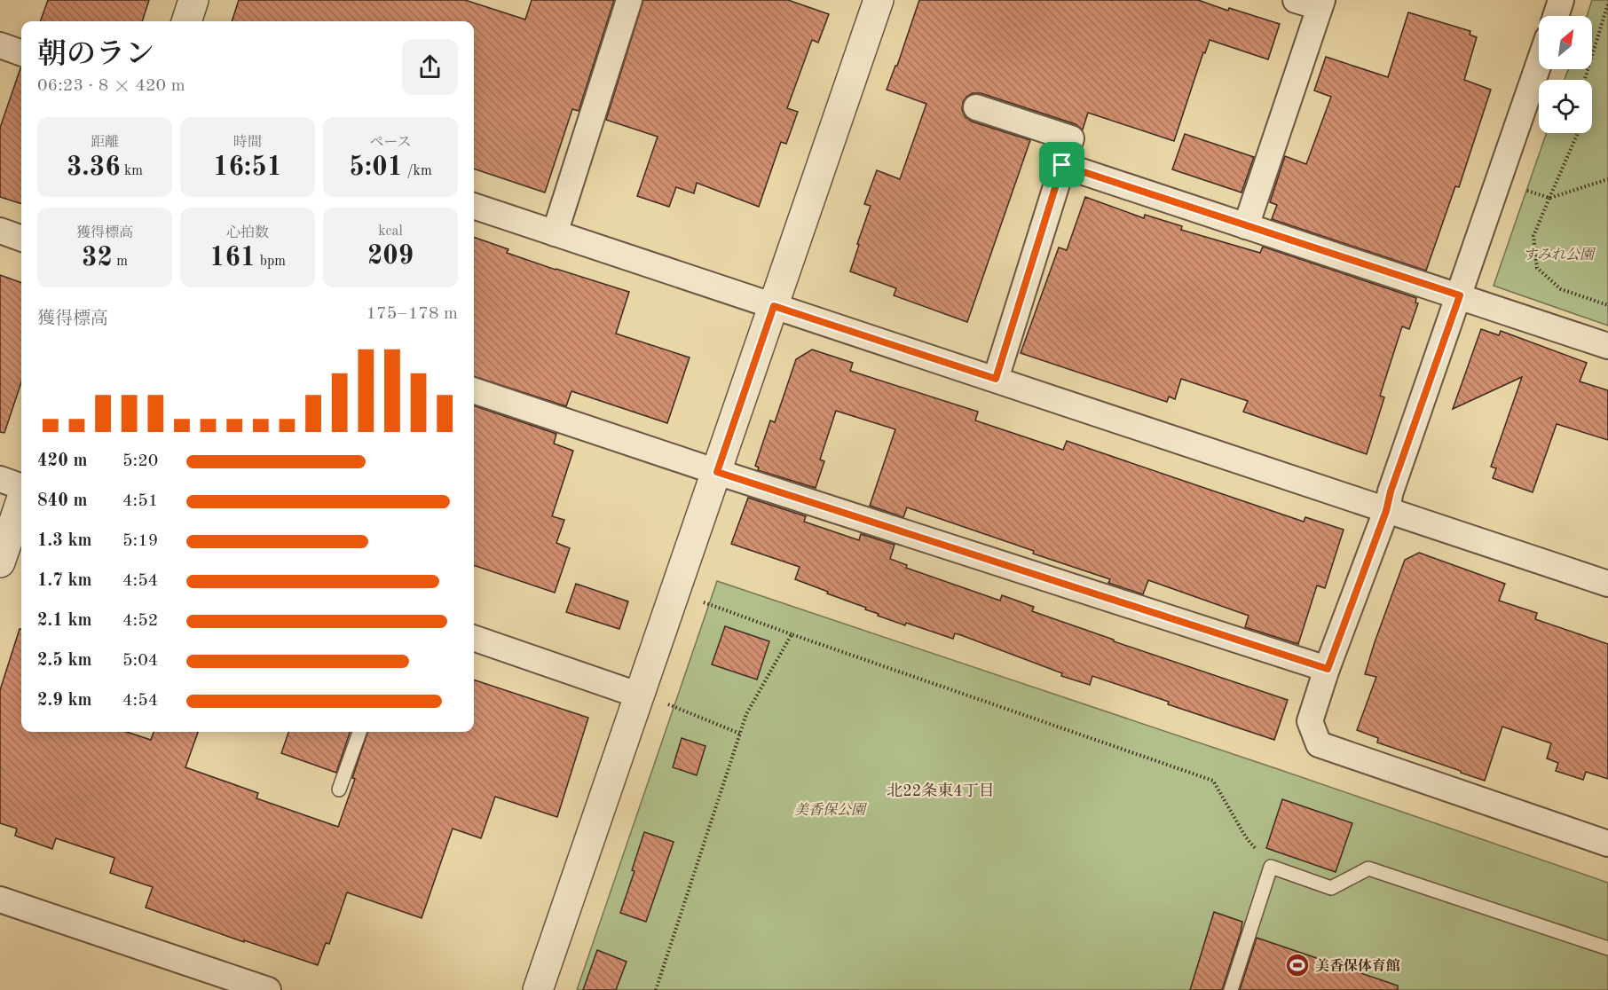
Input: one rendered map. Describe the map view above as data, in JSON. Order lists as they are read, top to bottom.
{
  "districts": ["北22条東4丁目"],
  "parks": ["すみれ公園", "美香保公園"],
  "places": {
    "sports": ["美香保体育館"]
  },
  "north": "top right",
  "page": {
    "heading": ["朝のラン", "06:23 · 8 × 420 m"],
    "stats": [
      ["距離", "3.36 km"],
      ["時間", "16:51"],
      ["ペース", "5:01 /km"],
      ["獲得標高", "32 m"],
      ["心拍数", "161 bpm"],
      ["kcal", "209"]
    ],
    "chart": ["獲得標高", "175–178 m"],
    "list": [
      {
        "name": "420 m",
        "note": "5:20"
      },
      {
        "name": "840 m",
        "note": "4:51"
      },
      {
        "name": "1.3 km",
        "note": "5:19"
      },
      {
        "name": "1.7 km",
        "note": "4:54"
      },
      {
        "name": "2.1 km",
        "note": "4:52"
      },
      {
        "name": "2.5 km",
        "note": "5:04"
      },
      {
        "name": "2.9 km",
        "note": "4:54"
      }
    ]
  }
}
